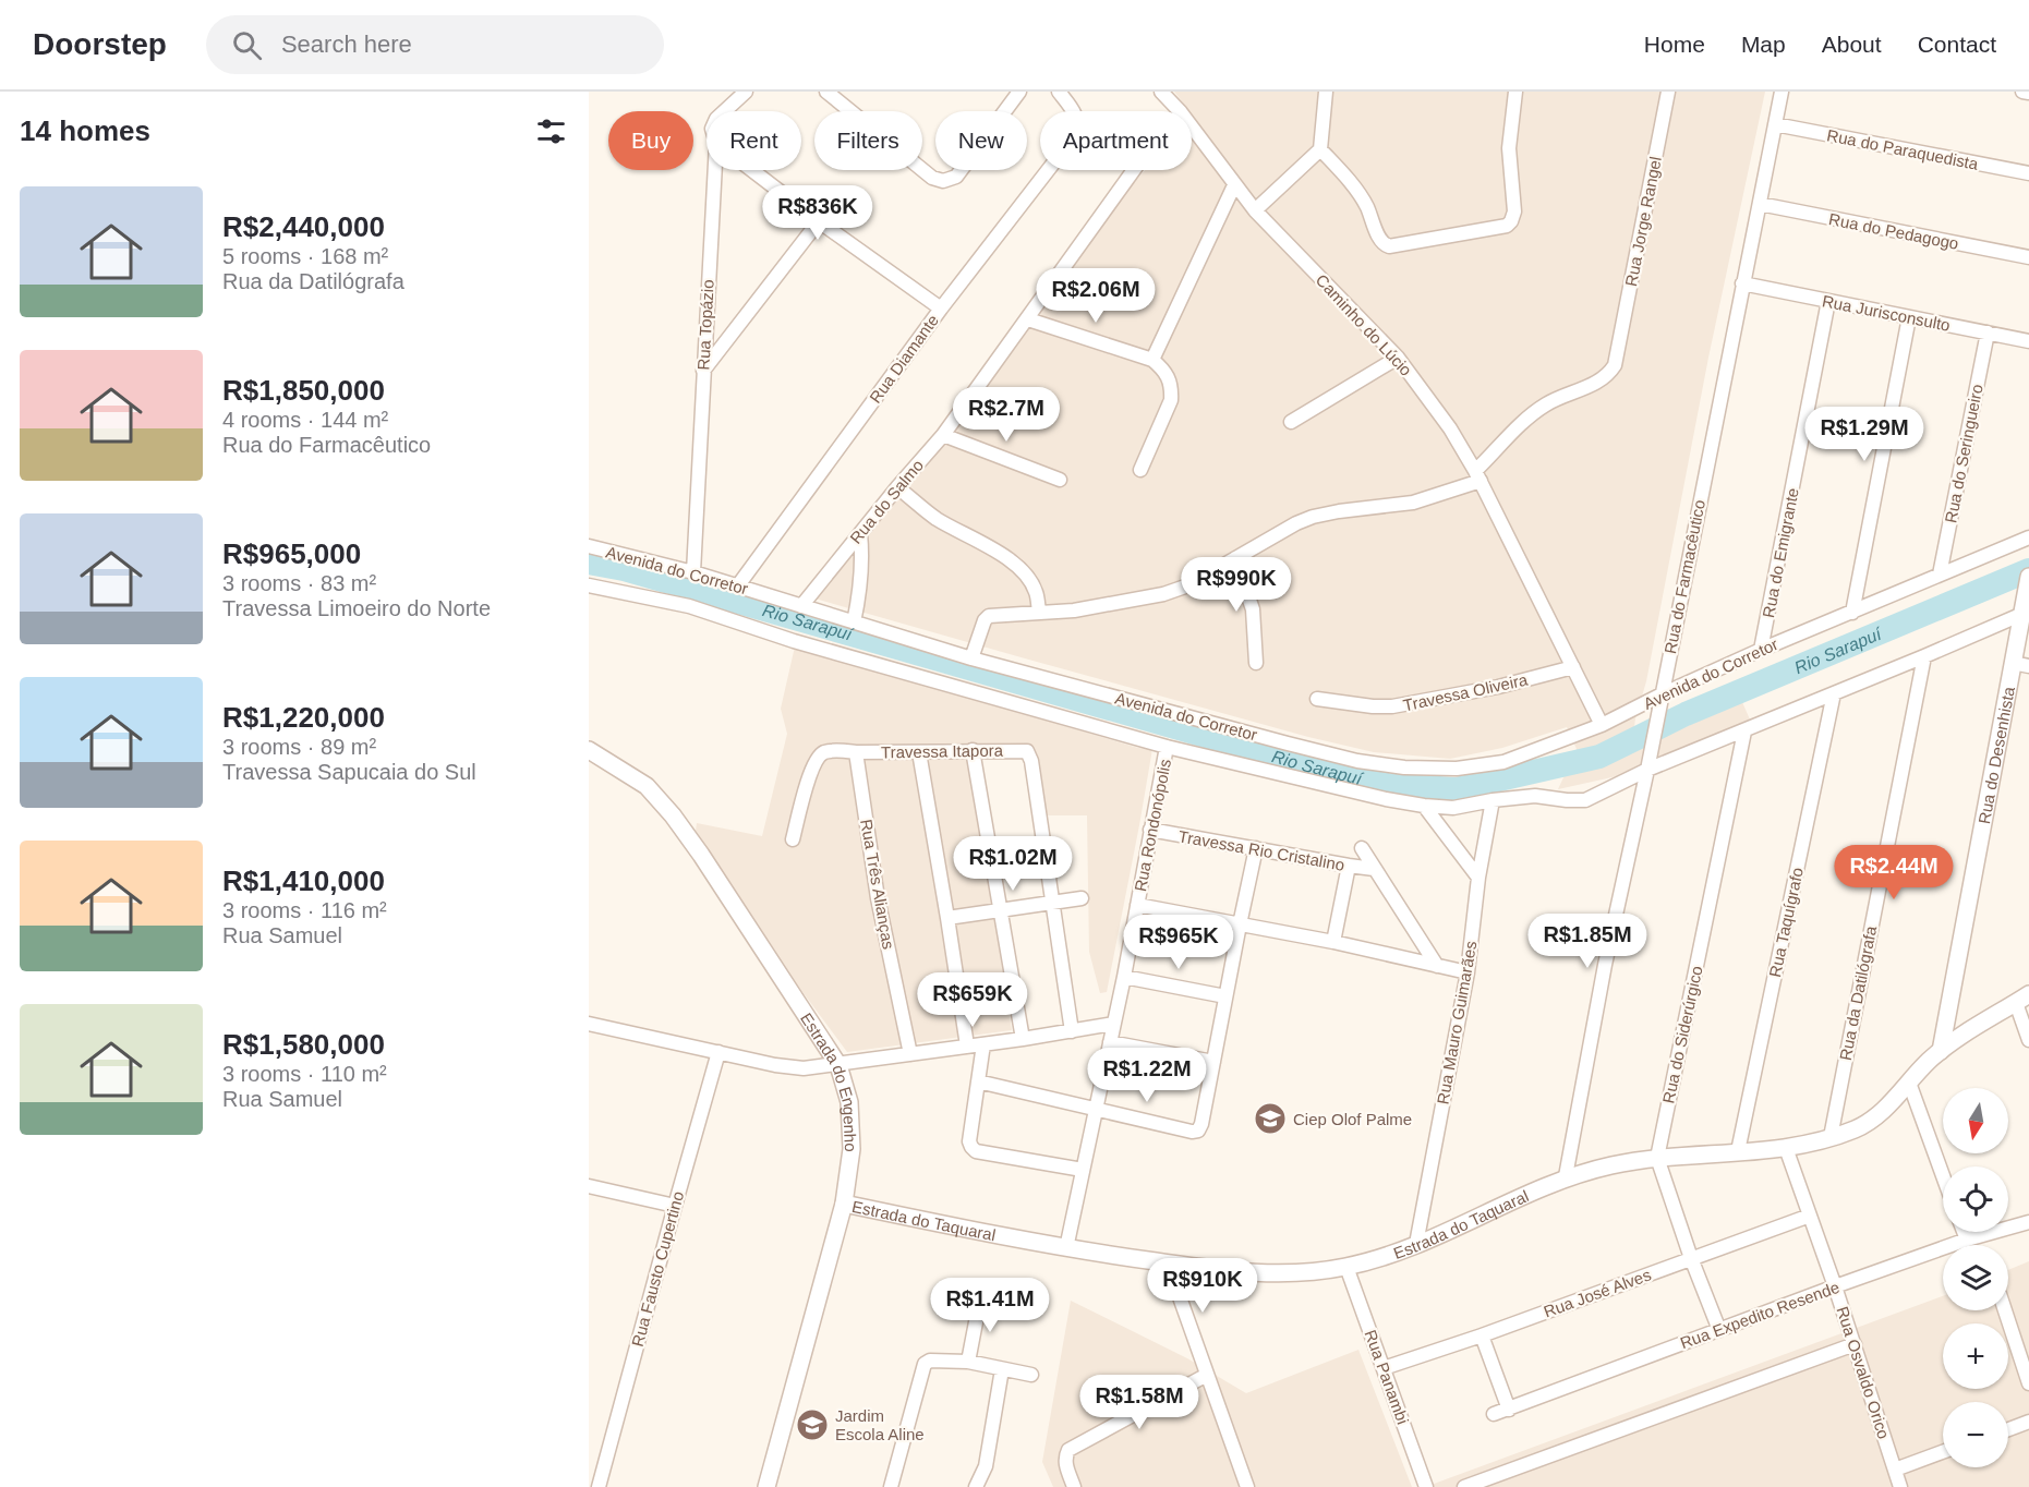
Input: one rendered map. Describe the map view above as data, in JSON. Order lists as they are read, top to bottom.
{
  "streets": {
    "street": [
      "Rua do Paraquedista",
      "Rua Jorge Rangel",
      "Rua do Pedagogo",
      "Rua Jurisconsulto",
      "Rua Topázio",
      "Caminho do Lúcio",
      "Rua Diamante",
      "Rua do Seringueiro",
      "Rua do Salmo",
      "Rua do Emigrante",
      "Avenida do Corretor",
      "Rua do Farmacêutico",
      "Travessa Oliveira",
      "Travessa Itapora",
      "Rua do Desenhista",
      "Rua Rondonópolis",
      "Travessa Rio Cristalino",
      "Rua Três Alianças",
      "Rua Taquígrafo",
      "Rua da Datilógrafa",
      "Rua Mauro Guimarães",
      "Rua do Siderúrgico",
      "Estrada do Engenho",
      "Estrada do Taquaral",
      "Rua Fausto Cupertino",
      "Rua José Alves",
      "Rua Expedito Resende",
      "Rua Osvaldo Orico",
      "Rua Panambi"
    ]
  },
  "crossings": [
    ["Rua do Paraquedista", "Rua do Farmacêutico"],
    ["Rua Jorge Rangel", "Caminho do Lúcio"],
    ["Rua do Pedagogo", "Rua do Farmacêutico"],
    ["Rua Jurisconsulto", "Rua do Seringueiro"],
    ["Rua Jurisconsulto", "Rua do Emigrante"],
    ["Rua Jurisconsulto", "Rua do Farmacêutico"],
    ["Rua Topázio", "Avenida do Corretor"],
    ["Caminho do Lúcio", "Avenida do Corretor"],
    ["Caminho do Lúcio", "Travessa Oliveira"],
    ["Rua Diamante", "Avenida do Corretor"],
    ["Rua do Seringueiro", "Avenida do Corretor"],
    ["Rua do Salmo", "Avenida do Corretor"],
    ["Rua do Emigrante", "Avenida do Corretor"],
    ["Avenida do Corretor", "Rua do Farmacêutico"],
    ["Avenida do Corretor", "Rua do Desenhista"],
    ["Avenida do Corretor", "Rua Rondonópolis"],
    ["Avenida do Corretor", "Rua Taquígrafo"],
    ["Avenida do Corretor", "Rua da Datilógrafa"],
    ["Avenida do Corretor", "Rua Mauro Guimarães"],
    ["Avenida do Corretor", "Rua do Siderúrgico"],
    ["Rua do Farmacêutico", "Estrada do Taquaral"],
    ["Travessa Itapora", "Rua Três Alianças"],
    ["Rua do Desenhista", "Estrada do Taquaral"],
    ["Rua Rondonópolis", "Travessa Rio Cristalino"],
    ["Rua Rondonópolis", "Estrada do Taquaral"],
    ["Rua Taquígrafo", "Estrada do Taquaral"],
    ["Rua da Datilógrafa", "Estrada do Taquaral"],
    ["Rua Mauro Guimarães", "Estrada do Taquaral"],
    ["Rua do Siderúrgico", "Estrada do Taquaral"],
    ["Estrada do Engenho", "Estrada do Taquaral"],
    ["Estrada do Taquaral", "Rua Osvaldo Orico"],
    ["Estrada do Taquaral", "Rua Panambi"],
    ["Rua José Alves", "Rua Osvaldo Orico"],
    ["Rua José Alves", "Rua Panambi"],
    ["Rua Expedito Resende", "Rua Osvaldo Orico"]
  ],
  "water": ["Rio Sarapuí"],
  "places": {
    "school or university": ["Ciep Olof Palme", "Jardim Escola Aline"]
  },
  "north": "bottom",
  "page": {
    "header": "Doorstep",
    "search": "Search here",
    "nav": [
      "Home",
      "Map",
      "About",
      "Contact"
    ],
    "heading": "14 homes",
    "chip": [
      "Buy",
      "Rent",
      "Filters",
      "New",
      "Apartment"
    ],
    "list": [
      {
        "name": "R$2,440,000",
        "note": "5 rooms · 168 m² · Rua da Datilógrafa"
      },
      {
        "name": "R$1,850,000",
        "note": "4 rooms · 144 m² · Rua do Farmacêutico"
      },
      {
        "name": "R$965,000",
        "note": "3 rooms · 83 m² · Travessa Limoeiro do Norte"
      },
      {
        "name": "R$1,220,000",
        "note": "3 rooms · 89 m² · Travessa Sapucaia do Sul"
      },
      {
        "name": "R$1,410,000",
        "note": "3 rooms · 116 m² · Rua Samuel"
      },
      {
        "name": "R$1,580,000",
        "note": "3 rooms · 110 m² · Rua Samuel"
      }
    ],
    "price": [
      "R$836K",
      "R$2.06M",
      "R$2.7M",
      "R$1.29M",
      "R$990K",
      "R$1.02M",
      "R$2.44M",
      "R$1.85M",
      "R$965K",
      "R$659K",
      "R$1.22M",
      "R$910K",
      "R$1.41M",
      "R$1.58M"
    ],
    "map_buttons": ["+", "−"]
  }
}
